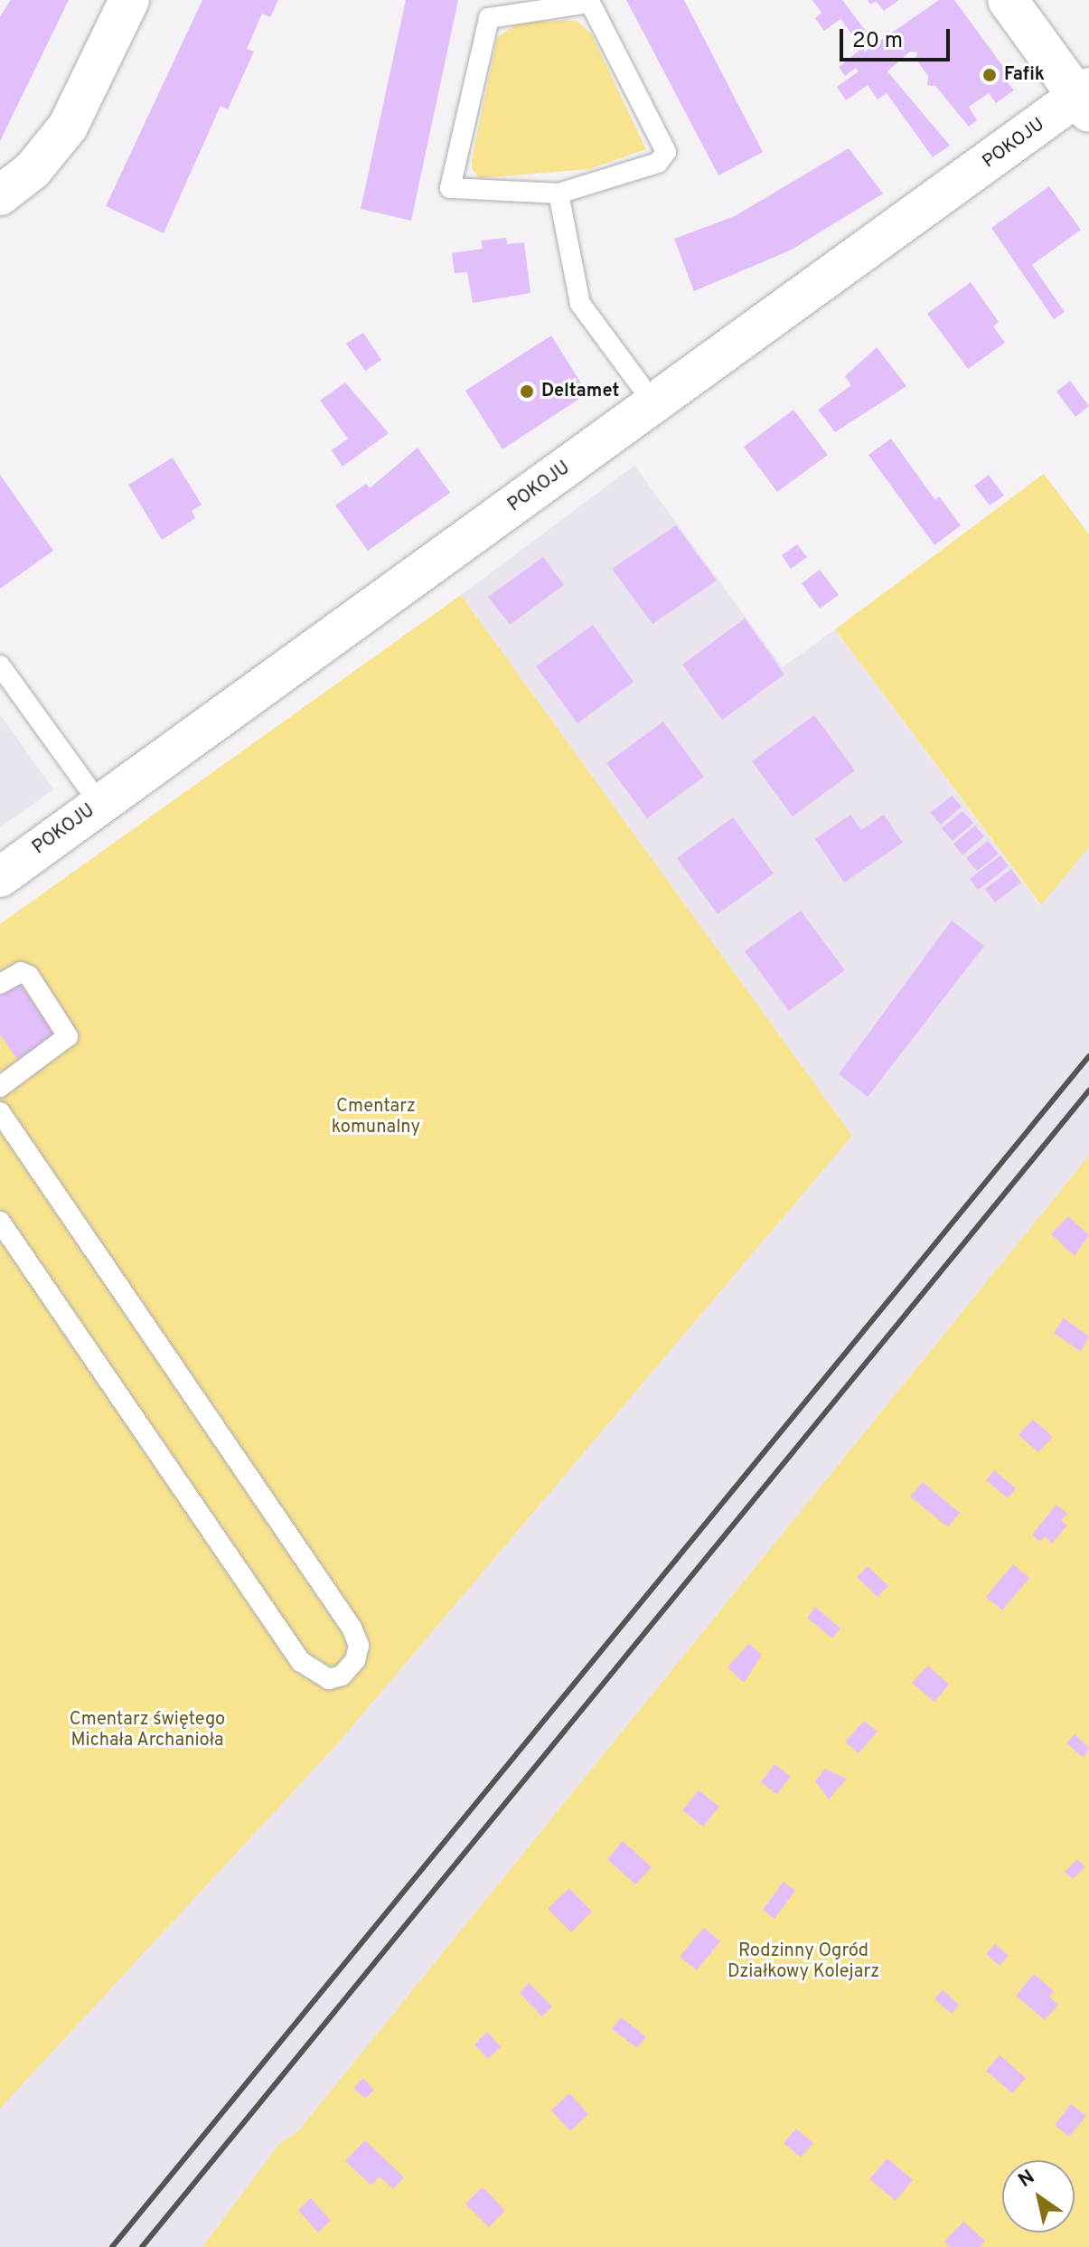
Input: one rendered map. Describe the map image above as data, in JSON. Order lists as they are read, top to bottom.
{
  "streets": {
    "street": ["POKOJU"]
  },
  "parks": ["Cmentarz komunalny", "Cmentarz świętego Michała Archanioła", "Rodzinny Ogród Działkowy Kolejarz"],
  "places": ["Fafik", "Deltamet"],
  "scale_bar": "20 m",
  "north": "top left"
}
